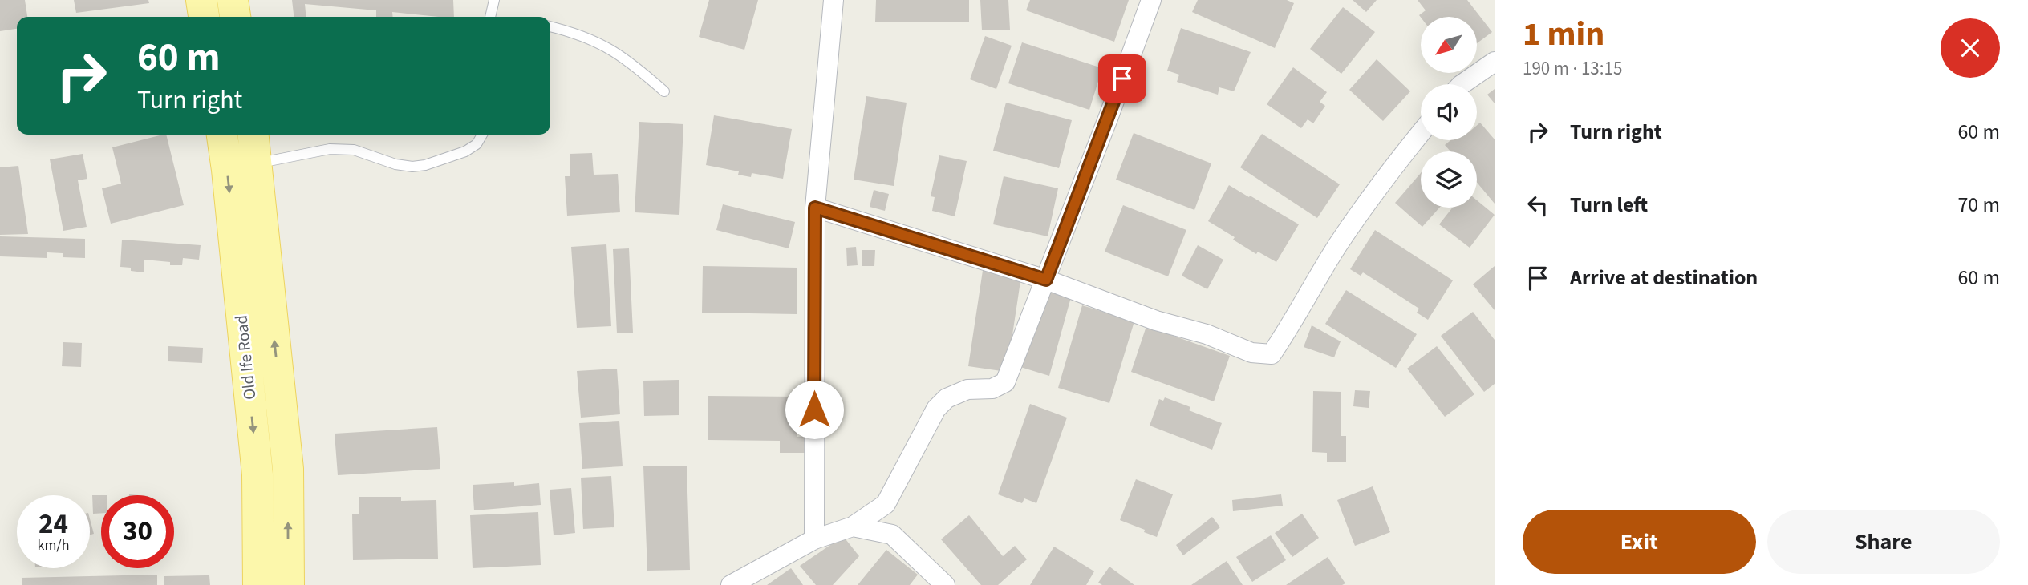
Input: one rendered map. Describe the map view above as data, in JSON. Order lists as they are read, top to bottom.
{
  "streets": {
    "main road": ["Old Ife Road"]
  },
  "north": "bottom left",
  "page": {
    "heading": ["1 min", "190 m · 13:15"],
    "turn": ["60 m", "Turn right"],
    "list": [
      {
        "name": "Turn right",
        "value": "60 m"
      },
      {
        "name": "Turn left",
        "value": "70 m"
      },
      {
        "name": "Arrive at destination",
        "value": "60 m"
      }
    ],
    "speed": "24 km/h",
    "limit": "30",
    "buttons": ["Exit", "Share"]
  }
}
